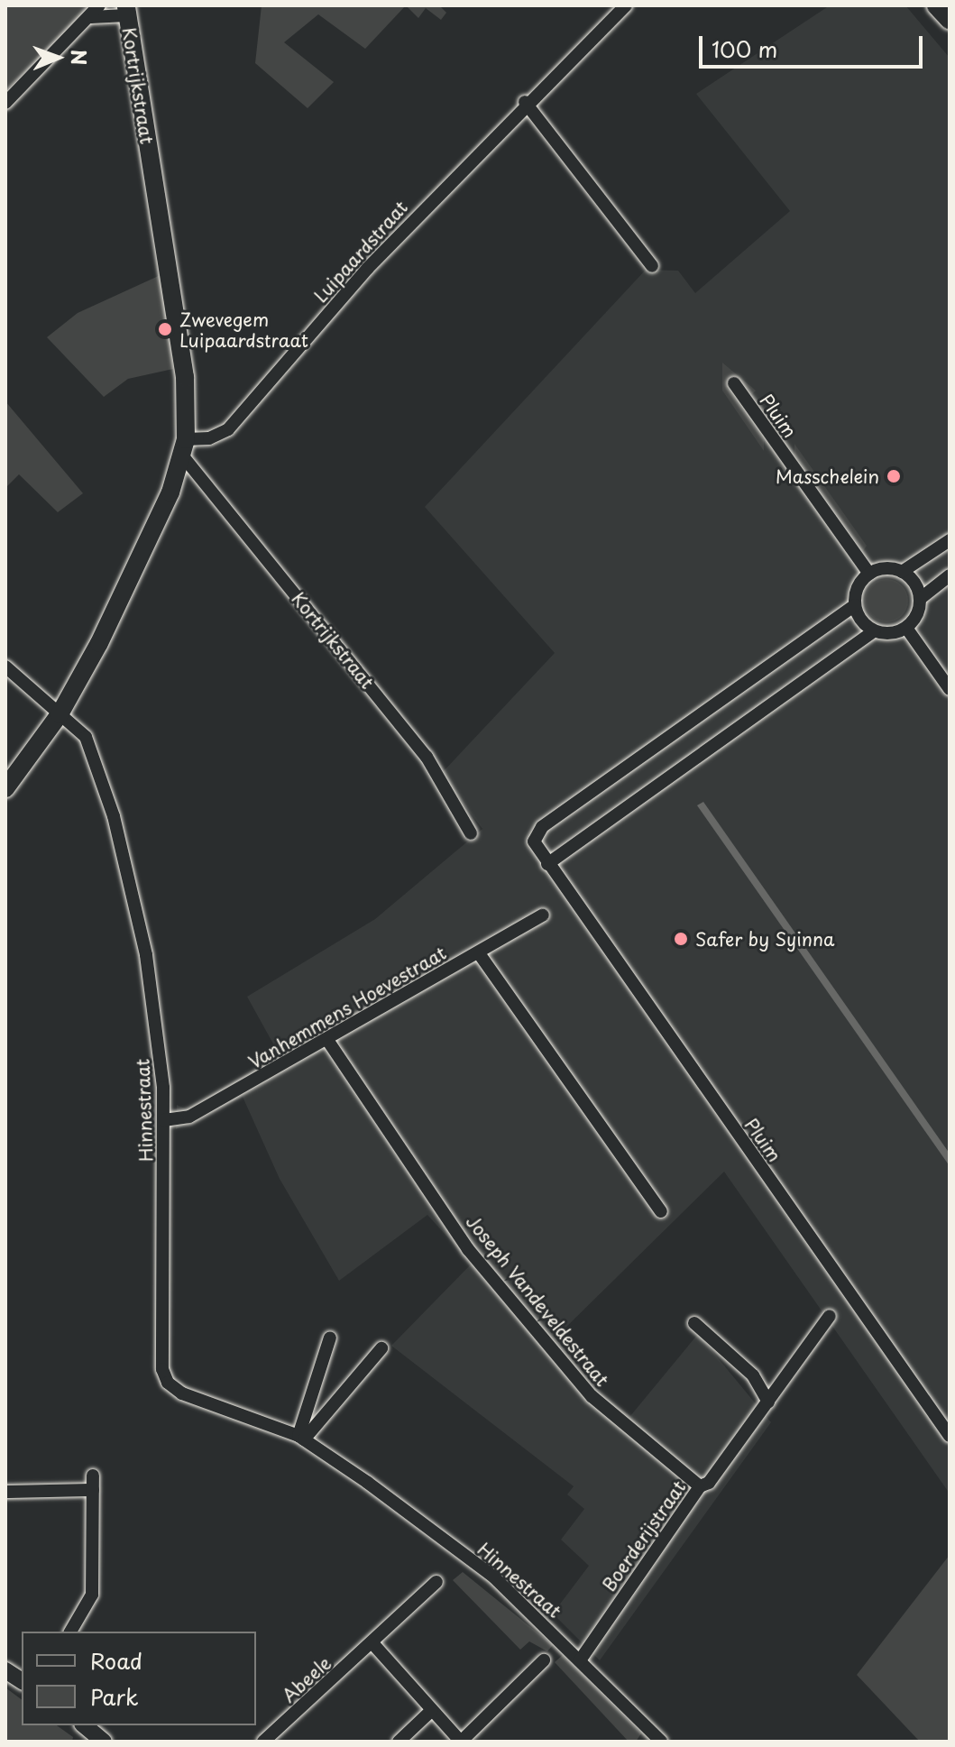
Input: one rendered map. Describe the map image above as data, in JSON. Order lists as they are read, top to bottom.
{
  "streets": {
    "main road": ["Kortrijkstraat"],
    "street": [
      "Luipaardstraat",
      "Pluim",
      "Vanhemmens Hoevestraat",
      "Hinnestraat",
      "Joseph Vandeveldestraat",
      "Boerderijstraat",
      "Abeele"
    ]
  },
  "crossings": [
    ["Kortrijkstraat", "Luipaardstraat"],
    ["Kortrijkstraat", "Hinnestraat"],
    ["Vanhemmens Hoevestraat", "Hinnestraat"],
    ["Vanhemmens Hoevestraat", "Joseph Vandeveldestraat"],
    ["Hinnestraat", "Boerderijstraat"],
    ["Joseph Vandeveldestraat", "Boerderijstraat"]
  ],
  "places": ["Zwevegem Luipaardstraat", "Masschelein", "Safer by Syinna"],
  "legend": ["Road", "Park"],
  "scale_bar": "100 m",
  "north": "right"
}
